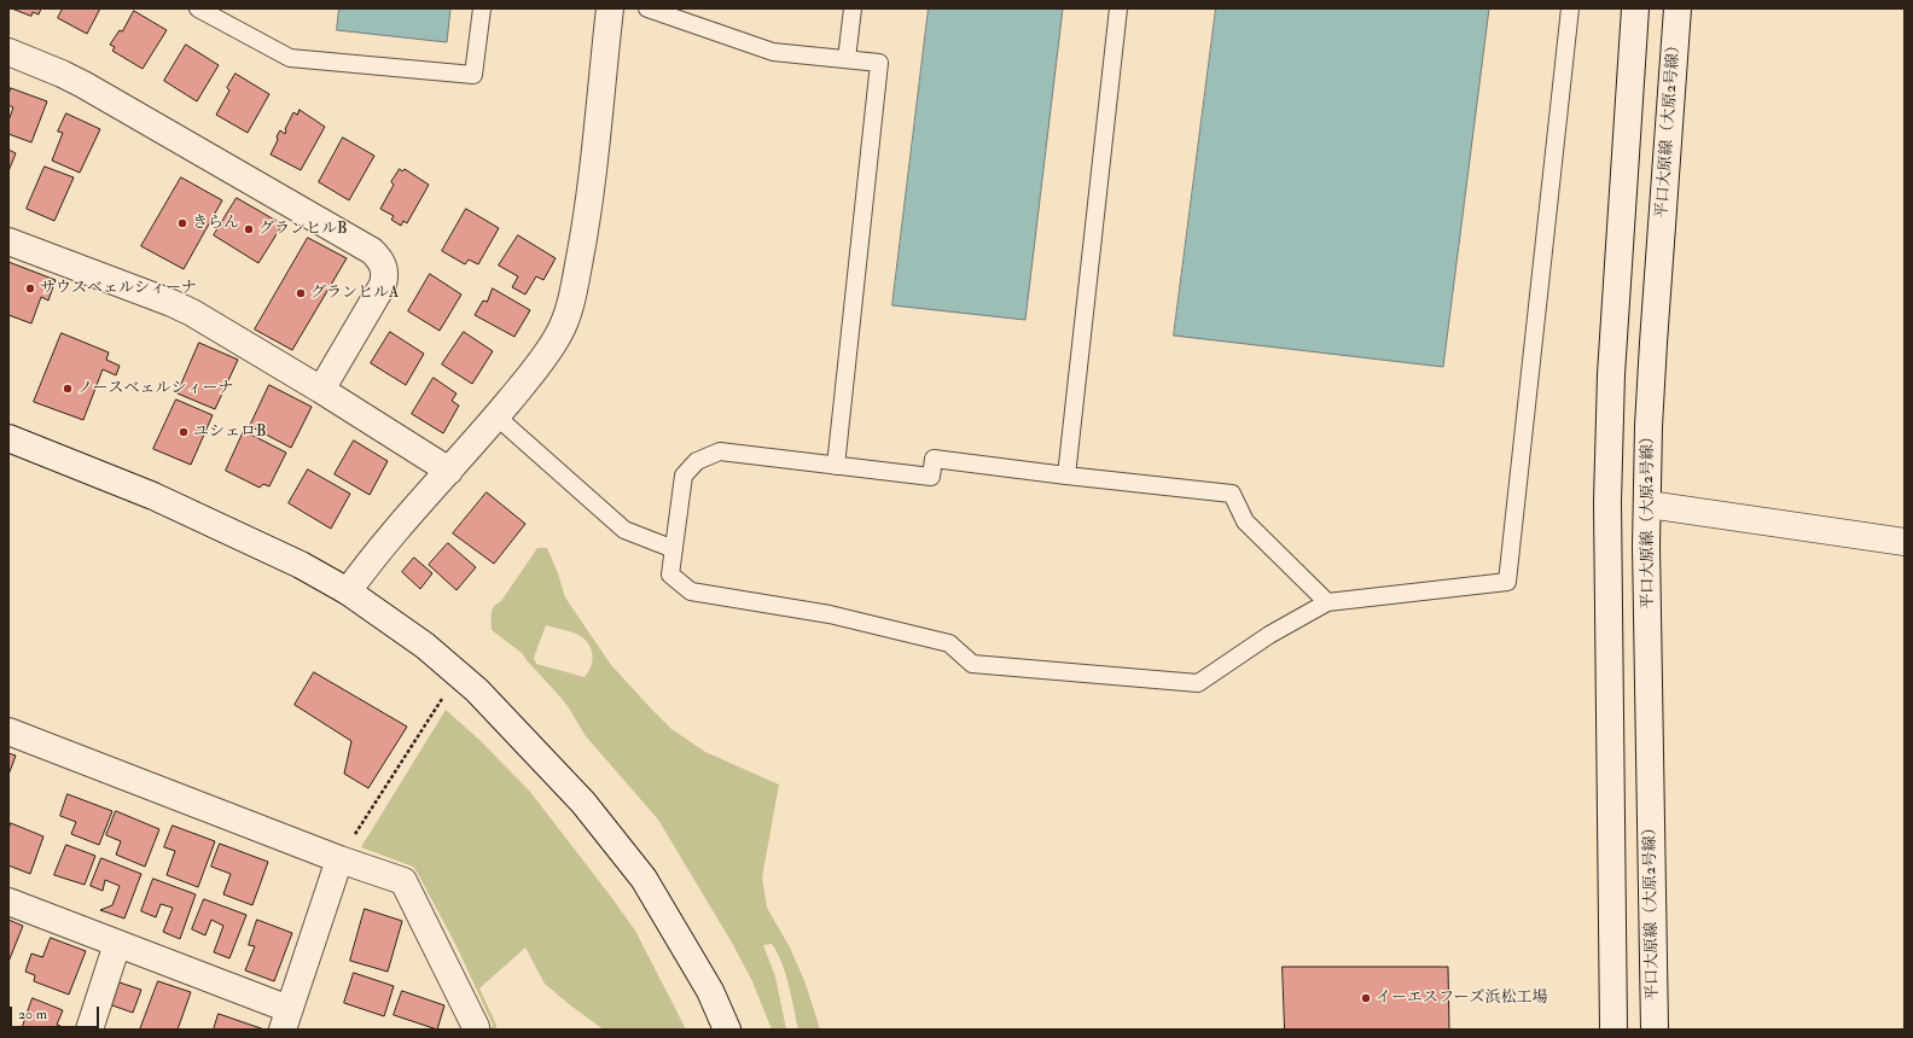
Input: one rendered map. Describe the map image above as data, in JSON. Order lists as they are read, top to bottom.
{
  "streets": {
    "street": ["平口大原線（大原2号線）"]
  },
  "places": [
    "きらん",
    "グランヒルB",
    "サウスベェルシィーナ",
    "グランヒルA",
    "ノースベェルシィーナ",
    "ユシェロB",
    "イーエスフーズ浜松工場"
  ],
  "scale_bar": "20 m"
}
